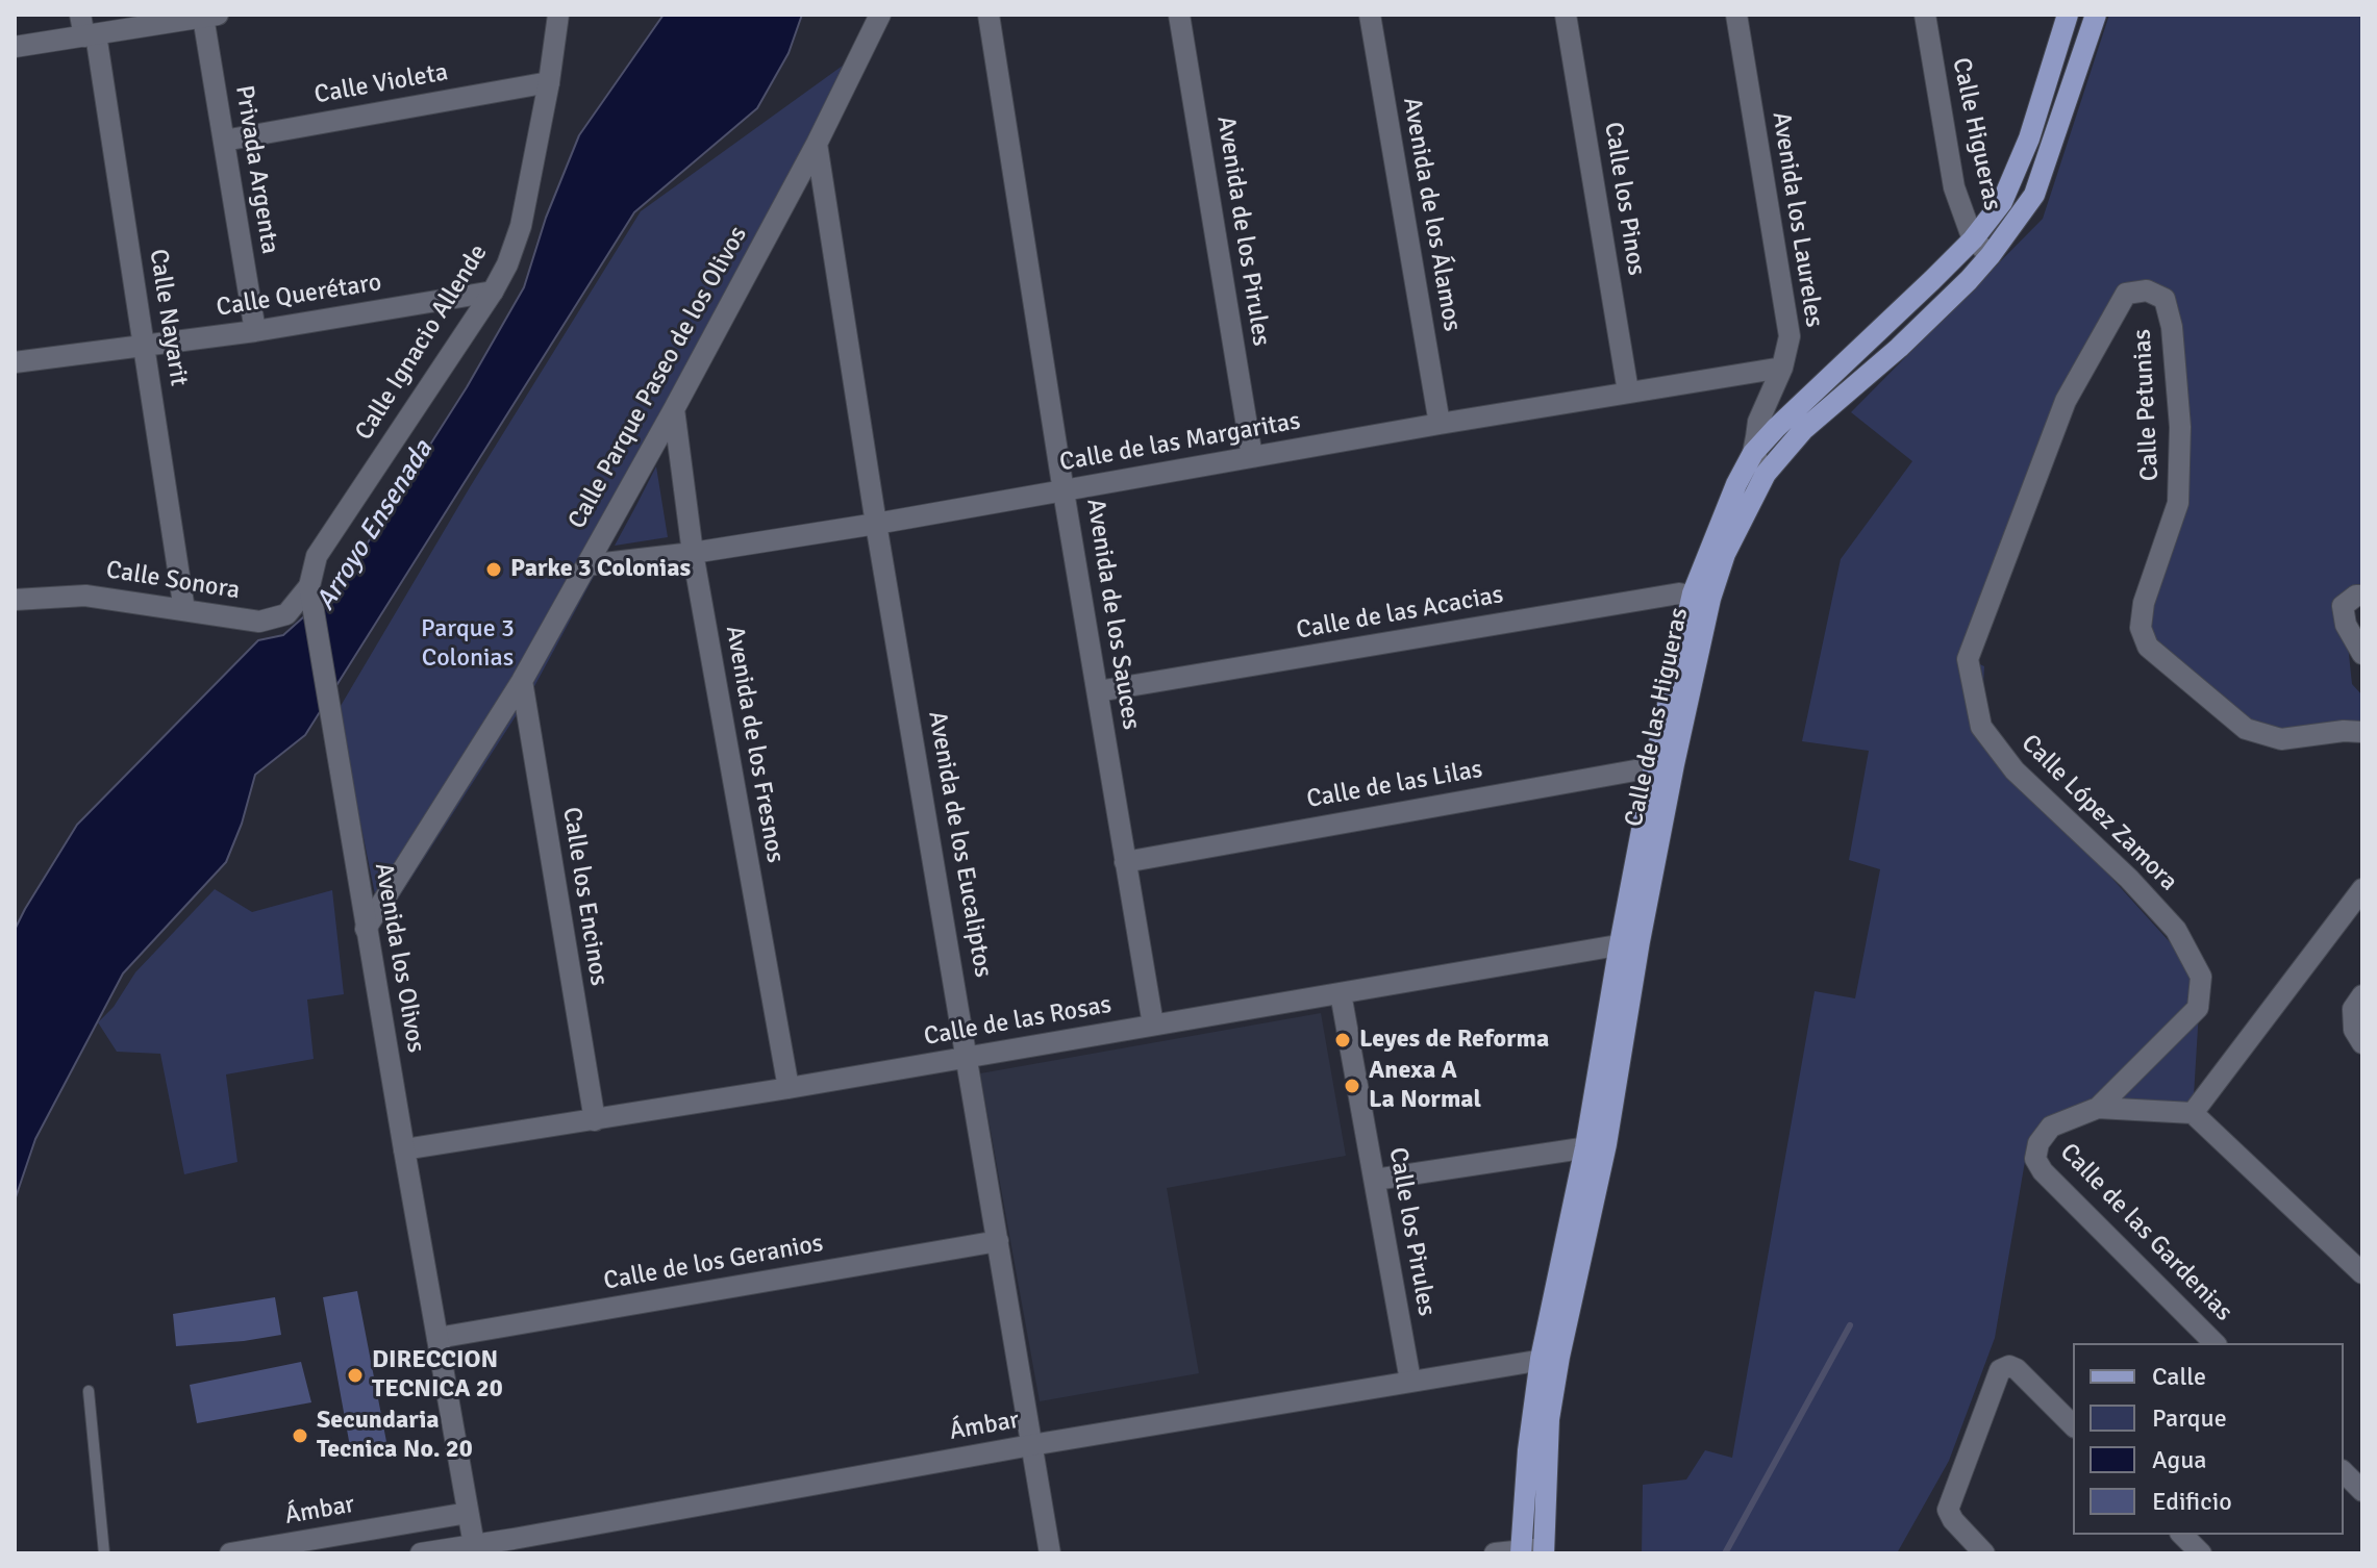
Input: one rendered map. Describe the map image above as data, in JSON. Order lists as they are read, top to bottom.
{
  "streets": {
    "main road": ["Calle de las Higueras"],
    "street": [
      "Calle Violeta",
      "Calle Higueras",
      "Privada Argenta",
      "Calle los Pinos",
      "Avenida de los Álamos",
      "Avenida los Laureles",
      "Avenida de los Pirules",
      "Calle Querétaro",
      "Calle Nayarit",
      "Calle Ignacio Allende",
      "Calle Parque Paseo de los Olivos",
      "Calle Petunias",
      "Calle de las Margaritas",
      "Calle Sonora",
      "Calle de las Acacias",
      "Avenida de los Sauces",
      "Avenida de los Fresnos",
      "Calle de las Lilas",
      "Calle López Zamora",
      "Avenida de los Eucaliptos",
      "Calle los Encinos",
      "Avenida los Olivos",
      "Calle de las Rosas",
      "Calle los Pirules",
      "Calle de las Gardenias",
      "Calle de los Geranios",
      "Ámbar"
    ]
  },
  "crossings": [
    ["Calle Violeta", "Privada Argenta"],
    ["Calle Violeta", "Calle Ignacio Allende"],
    ["Calle Higueras", "Calle de las Higueras"],
    ["Privada Argenta", "Calle Querétaro"],
    ["Calle los Pinos", "Calle de las Margaritas"],
    ["Avenida de los Álamos", "Calle de las Margaritas"],
    ["Avenida los Laureles", "Calle de las Margaritas"],
    ["Avenida los Laureles", "Calle de las Higueras"],
    ["Avenida de los Pirules", "Calle de las Margaritas"],
    ["Calle Querétaro", "Calle Nayarit"],
    ["Calle Querétaro", "Calle Ignacio Allende"],
    ["Calle Nayarit", "Calle Sonora"],
    ["Calle Ignacio Allende", "Calle Sonora"],
    ["Calle Ignacio Allende", "Avenida los Olivos"],
    ["Calle Parque Paseo de los Olivos", "Calle de las Margaritas"],
    ["Calle Parque Paseo de los Olivos", "Avenida de los Fresnos"],
    ["Calle Parque Paseo de los Olivos", "Avenida de los Eucaliptos"],
    ["Calle Parque Paseo de los Olivos", "Calle los Encinos"],
    ["Calle Parque Paseo de los Olivos", "Avenida los Olivos"],
    ["Calle Petunias", "Calle López Zamora"],
    ["Calle de las Margaritas", "Avenida de los Sauces"],
    ["Calle de las Margaritas", "Avenida de los Fresnos"],
    ["Calle de las Margaritas", "Avenida de los Eucaliptos"],
    ["Calle Sonora", "Avenida los Olivos"],
    ["Calle de las Acacias", "Avenida de los Sauces"],
    ["Calle de las Acacias", "Calle de las Higueras"],
    ["Avenida de los Sauces", "Calle de las Lilas"],
    ["Avenida de los Sauces", "Calle de las Rosas"],
    ["Calle de las Higueras", "Calle de las Lilas"],
    ["Calle de las Higueras", "Calle de las Rosas"],
    ["Calle de las Higueras", "Ámbar"],
    ["Avenida de los Fresnos", "Calle de las Rosas"],
    ["Calle López Zamora", "Calle de las Gardenias"],
    ["Avenida de los Eucaliptos", "Calle de las Rosas"],
    ["Avenida de los Eucaliptos", "Calle de los Geranios"],
    ["Avenida de los Eucaliptos", "Ámbar"],
    ["Calle los Encinos", "Calle de las Rosas"],
    ["Avenida los Olivos", "Calle de las Rosas"],
    ["Avenida los Olivos", "Calle de los Geranios"],
    ["Avenida los Olivos", "Ámbar"],
    ["Calle de las Rosas", "Calle los Pirules"],
    ["Calle los Pirules", "Ámbar"]
  ],
  "water": ["Arroyo Ensenada"],
  "parks": ["Parque 3 Colonias"],
  "places": [
    "Parke 3 Colonias",
    "Leyes de Reforma",
    "Anexa A La Normal",
    "DIRECCION TECNICA 20",
    "Secundaria Tecnica No. 20"
  ],
  "legend": [
    "Calle",
    "Parque",
    "Agua",
    "Edificio"
  ]
}
